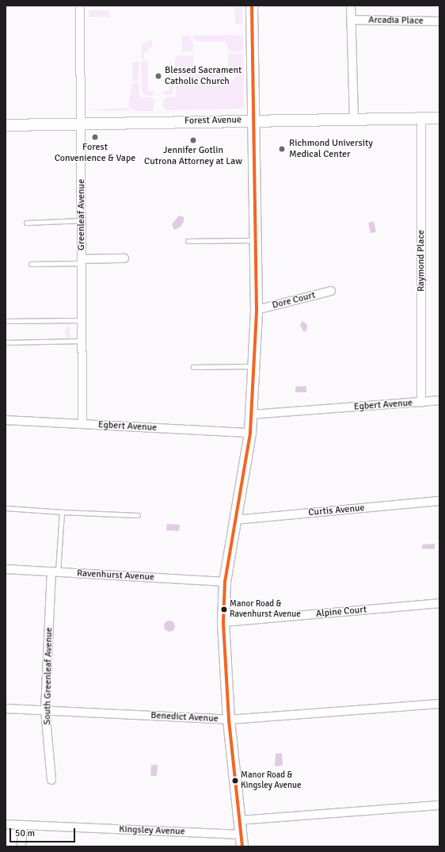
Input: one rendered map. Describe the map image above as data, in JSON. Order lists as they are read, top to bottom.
{
  "streets": {
    "street": [
      "Arcadia Place",
      "Forest Avenue",
      "Greenleaf Avenue",
      "Raymond Place",
      "Dore Court",
      "Egbert Avenue",
      "Curtis Avenue",
      "Ravenhurst Avenue",
      "Alpine Court",
      "South Greenleaf Avenue",
      "Benedict Avenue",
      "Kingsley Avenue"
    ]
  },
  "crossings": [
    ["Forest Avenue", "Greenleaf Avenue"],
    ["Forest Avenue", "Raymond Place"],
    ["Greenleaf Avenue", "Egbert Avenue"],
    ["Raymond Place", "Egbert Avenue"],
    ["Ravenhurst Avenue", "South Greenleaf Avenue"],
    ["South Greenleaf Avenue", "Benedict Avenue"]
  ],
  "places": [
    "Blessed Sacrament Catholic Church",
    "Forest Convenience & Vape",
    "Jennifer Gotlin Cutrona Attorney at Law",
    "Richmond University Medical Center",
    "Manor Road & Ravenhurst Avenue",
    "Manor Road & Kingsley Avenue"
  ],
  "scale_bar": "50 m"
}
